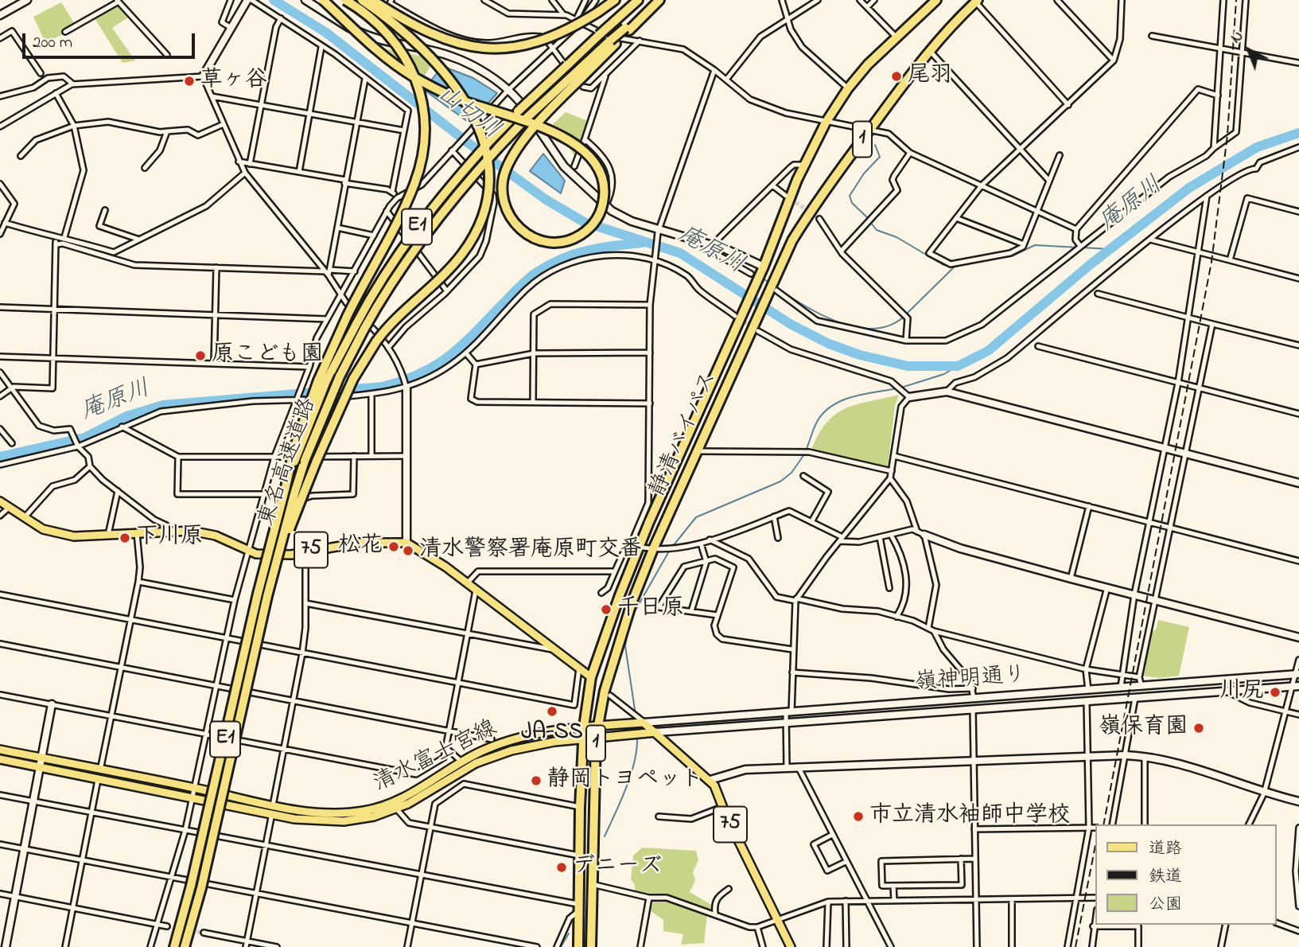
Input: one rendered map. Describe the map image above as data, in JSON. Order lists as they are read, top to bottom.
{
  "streets": {
    "highway": [
      "1",
      "E1",
      "静清バイパス",
      "東名高速道路"
    ],
    "main road": ["75", "清水富士宮線"],
    "street": ["嶺神明通り"]
  },
  "crossings": [
    ["静清バイパス", "清水富士宮線"],
    ["75", "嶺神明通り"],
    ["75", "清水富士宮線"],
    ["嶺神明通り", "清水富士宮線"]
  ],
  "water": ["山切川", "庵原川"],
  "places": [
    "尾羽",
    "草ヶ谷",
    "原こども園",
    "下川原",
    "松花",
    "清水警察署庵原町交番",
    "千日原",
    "川尻",
    "JA-SS",
    "嶺保育園",
    "静岡トヨペット",
    "市立清水袖師中学校",
    "デニーズ"
  ],
  "legend": ["道路", "鉄道", "公園"],
  "scale_bar": "200 m",
  "north": "top left"
}
